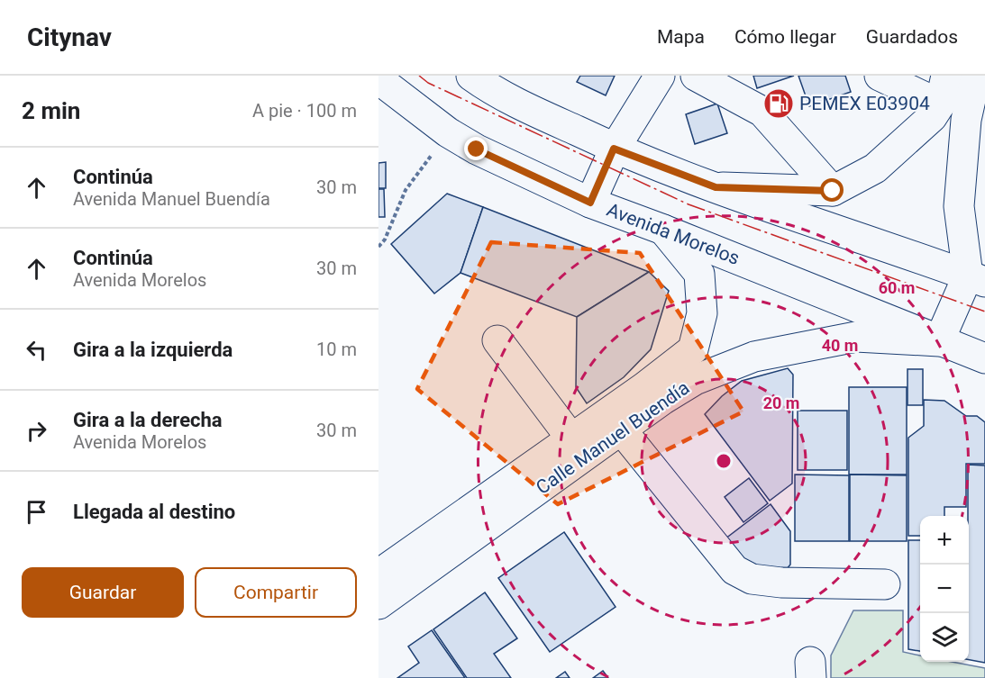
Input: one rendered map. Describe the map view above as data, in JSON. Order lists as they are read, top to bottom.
{
  "streets": {
    "street": ["Avenida Morelos", "Calle Manuel Buendía"]
  },
  "crossings": [
    ["Avenida Morelos", "Calle Manuel Buendía"]
  ],
  "places": {
    "fuel station": ["PEMEX E03904"]
  },
  "page": {
    "header": "Citynav",
    "nav": ["Mapa", "Cómo llegar", "Guardados"],
    "heading": ["2 min", "A pie · 100 m"],
    "list": [
      ["Continúa", "Avenida Manuel Buendía", "30 m"],
      ["Continúa", "Avenida Morelos", "30 m"],
      ["Gira a la izquierda", "10 m"],
      ["Gira a la derecha", "Avenida Morelos", "30 m"],
      "Llegada al destino"
    ],
    "map_buttons": ["+", "−"],
    "buttons": ["Guardar", "Compartir"]
  },
  "rings": ["60 m", "40 m", "20 m"]
}
